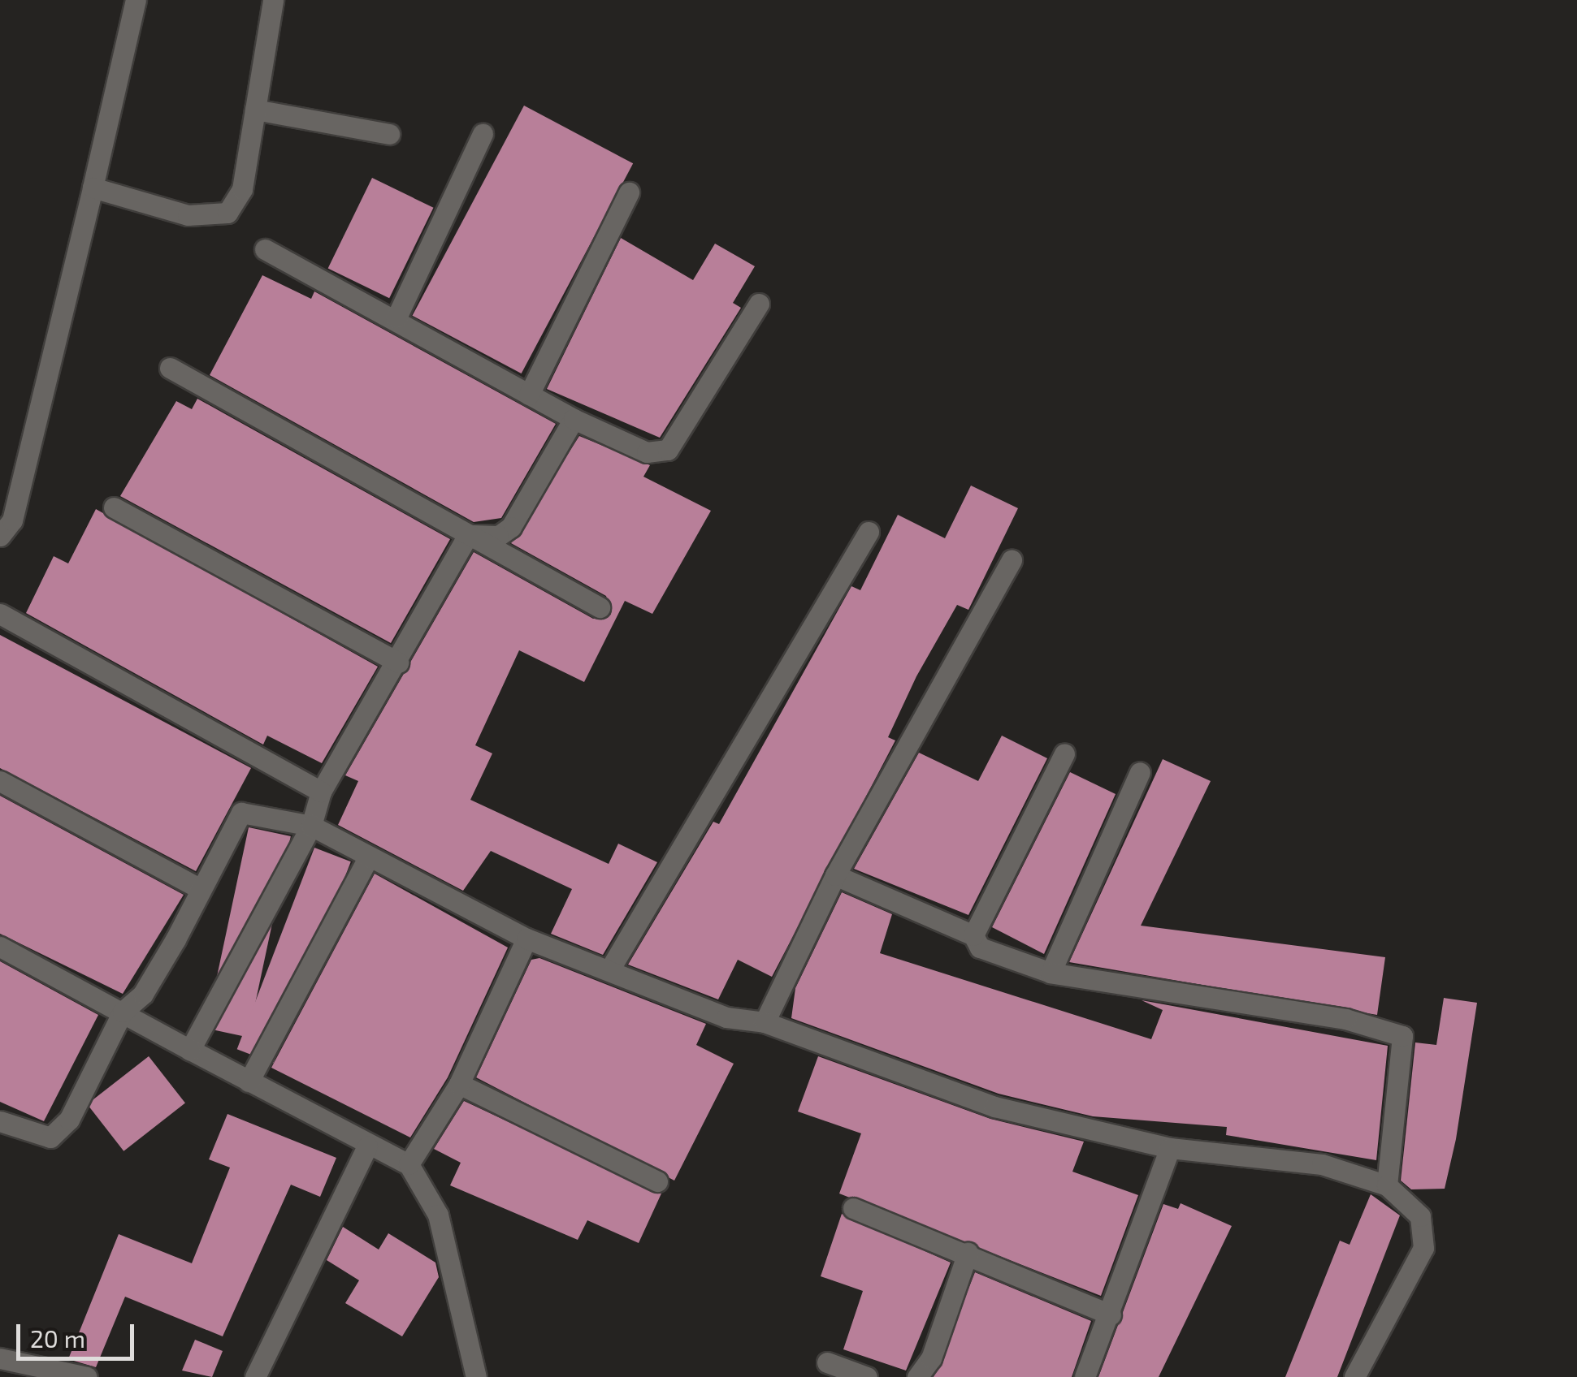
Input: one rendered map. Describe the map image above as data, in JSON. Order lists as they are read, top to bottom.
{
  "scale_bar": "20 m"
}
